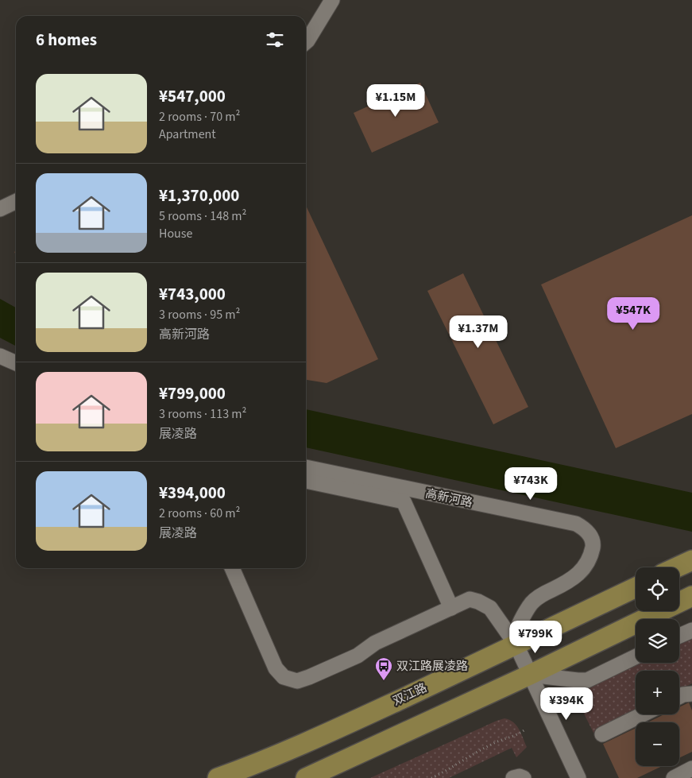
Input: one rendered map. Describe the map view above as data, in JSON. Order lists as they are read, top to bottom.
{
  "streets": {
    "main road": ["双江路"],
    "street": ["高新河路"]
  },
  "crossings": [
    ["高新河路", "双江路"]
  ],
  "places": {
    "bus stop": ["双江路展凌路"]
  },
  "page": {
    "heading": "6 homes",
    "list": [
      {
        "name": "¥547,000",
        "note": "2 rooms · 70 m² · Apartment"
      },
      {
        "name": "¥1,370,000",
        "note": "5 rooms · 148 m² · House"
      },
      {
        "name": "¥743,000",
        "note": "3 rooms · 95 m² · 高新河路"
      },
      {
        "name": "¥799,000",
        "note": "3 rooms · 113 m² · 展凌路"
      },
      {
        "name": "¥394,000",
        "note": "2 rooms · 60 m² · 展凌路"
      }
    ],
    "price": [
      "¥1.15M",
      "¥547K",
      "¥1.37M",
      "¥743K",
      "¥799K",
      "¥394K"
    ],
    "map_buttons": ["+", "−"]
  }
}
